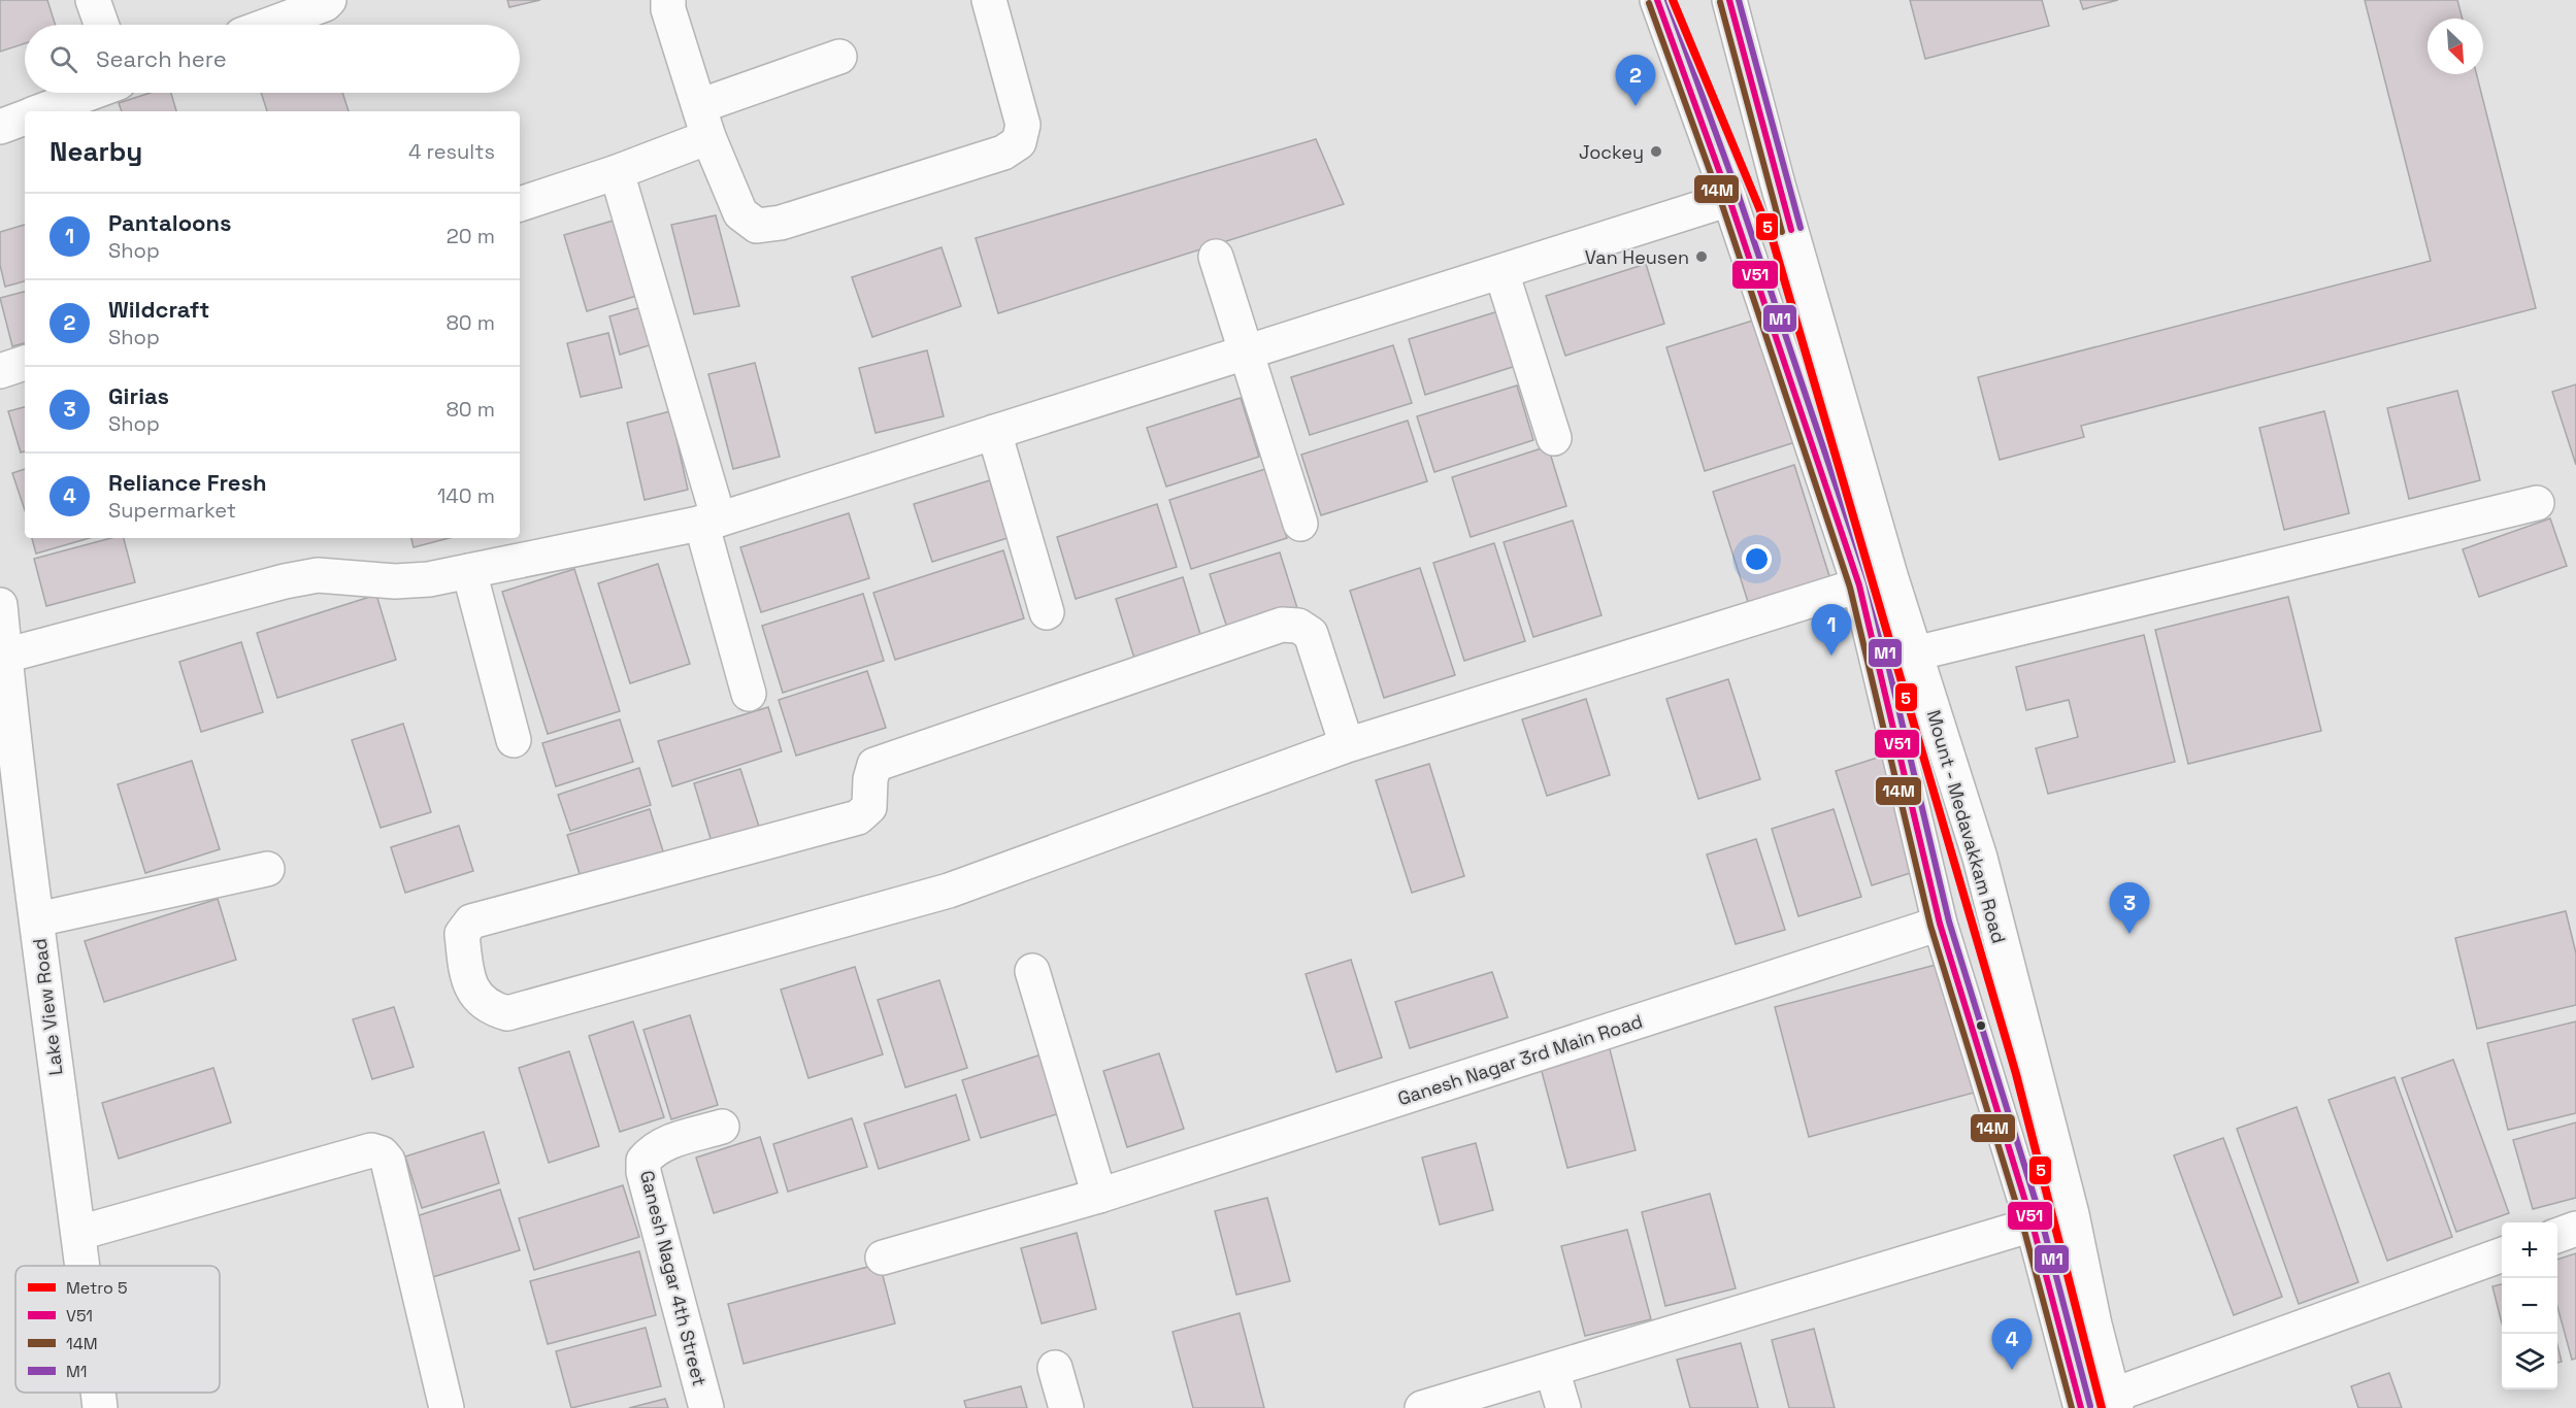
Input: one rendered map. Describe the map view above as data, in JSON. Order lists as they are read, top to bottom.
{
  "streets": {
    "street": [
      "Mount - Medavakkam Road",
      "Lake View Road",
      "Ganesh Nagar 3rd Main Road",
      "Ganesh Nagar 4th Street"
    ]
  },
  "crossings": [
    ["Mount - Medavakkam Road", "Ganesh Nagar 3rd Main Road"]
  ],
  "places": ["Jockey", "Van Heusen"],
  "lines": [
    "metro line 5",
    "transit line V51",
    "transit line M1",
    "transit line 14M"
  ],
  "legend": [
    "Metro 5",
    "V51",
    "14M",
    "M1"
  ],
  "north": "bottom right",
  "page": {
    "search": "Search here",
    "pins": [
      "2",
      "1",
      "3",
      "4"
    ],
    "heading": ["Nearby", "4 results"],
    "list": [
      {
        "mark": "1",
        "name": "Pantaloons",
        "note": "Shop",
        "value": "20 m"
      },
      {
        "mark": "2",
        "name": "Wildcraft",
        "note": "Shop",
        "value": "80 m"
      },
      {
        "mark": "3",
        "name": "Girias",
        "note": "Shop",
        "value": "80 m"
      },
      {
        "mark": "4",
        "name": "Reliance Fresh",
        "note": "Supermarket",
        "value": "140 m"
      }
    ],
    "map_buttons": ["+", "−"]
  }
}
